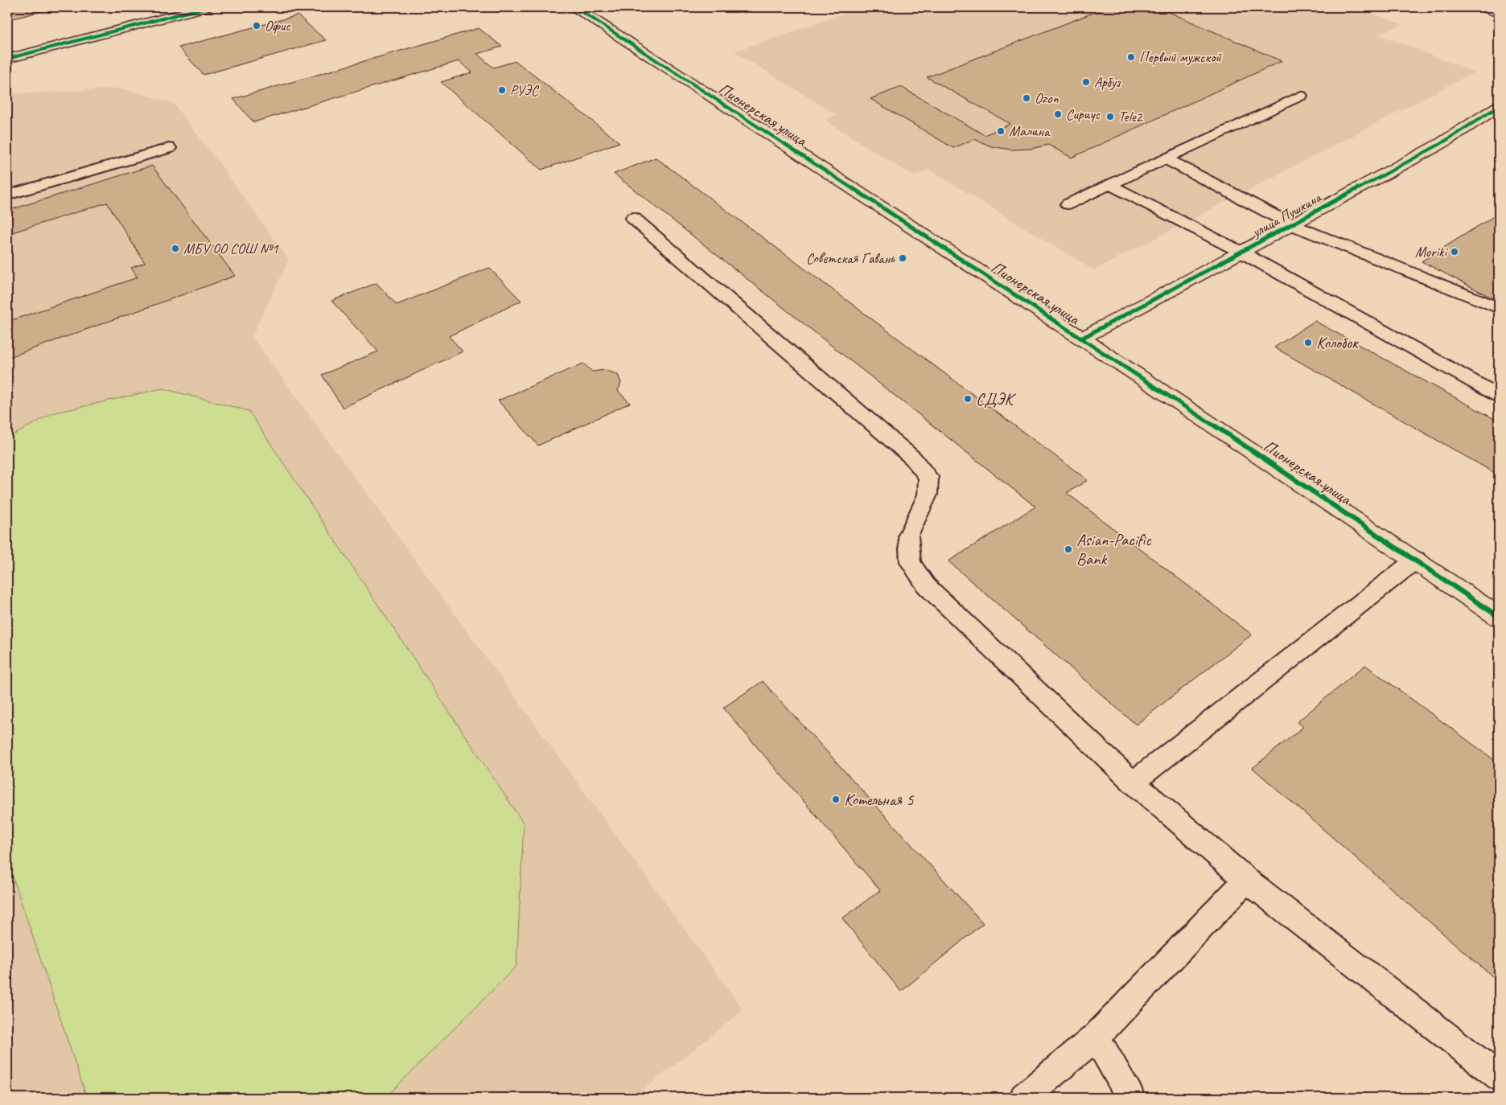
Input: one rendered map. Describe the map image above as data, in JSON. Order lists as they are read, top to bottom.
{
  "streets": {
    "street": ["Пионерская улица", "улица Пушкина"]
  },
  "crossings": [
    ["Пионерская улица", "улица Пушкина"]
  ],
  "places": [
    "Офис",
    "Первый мужской",
    "Арбуз",
    "РУЭС",
    "Ozon",
    "Сириус",
    "Tele2",
    "Малина",
    "МБУ ОО СОШ №1",
    "Moriki",
    "Советская Гавань",
    "Колобок",
    "СДЭК",
    "Asian-Pacific Bank",
    "Котельная 5"
  ]
}
